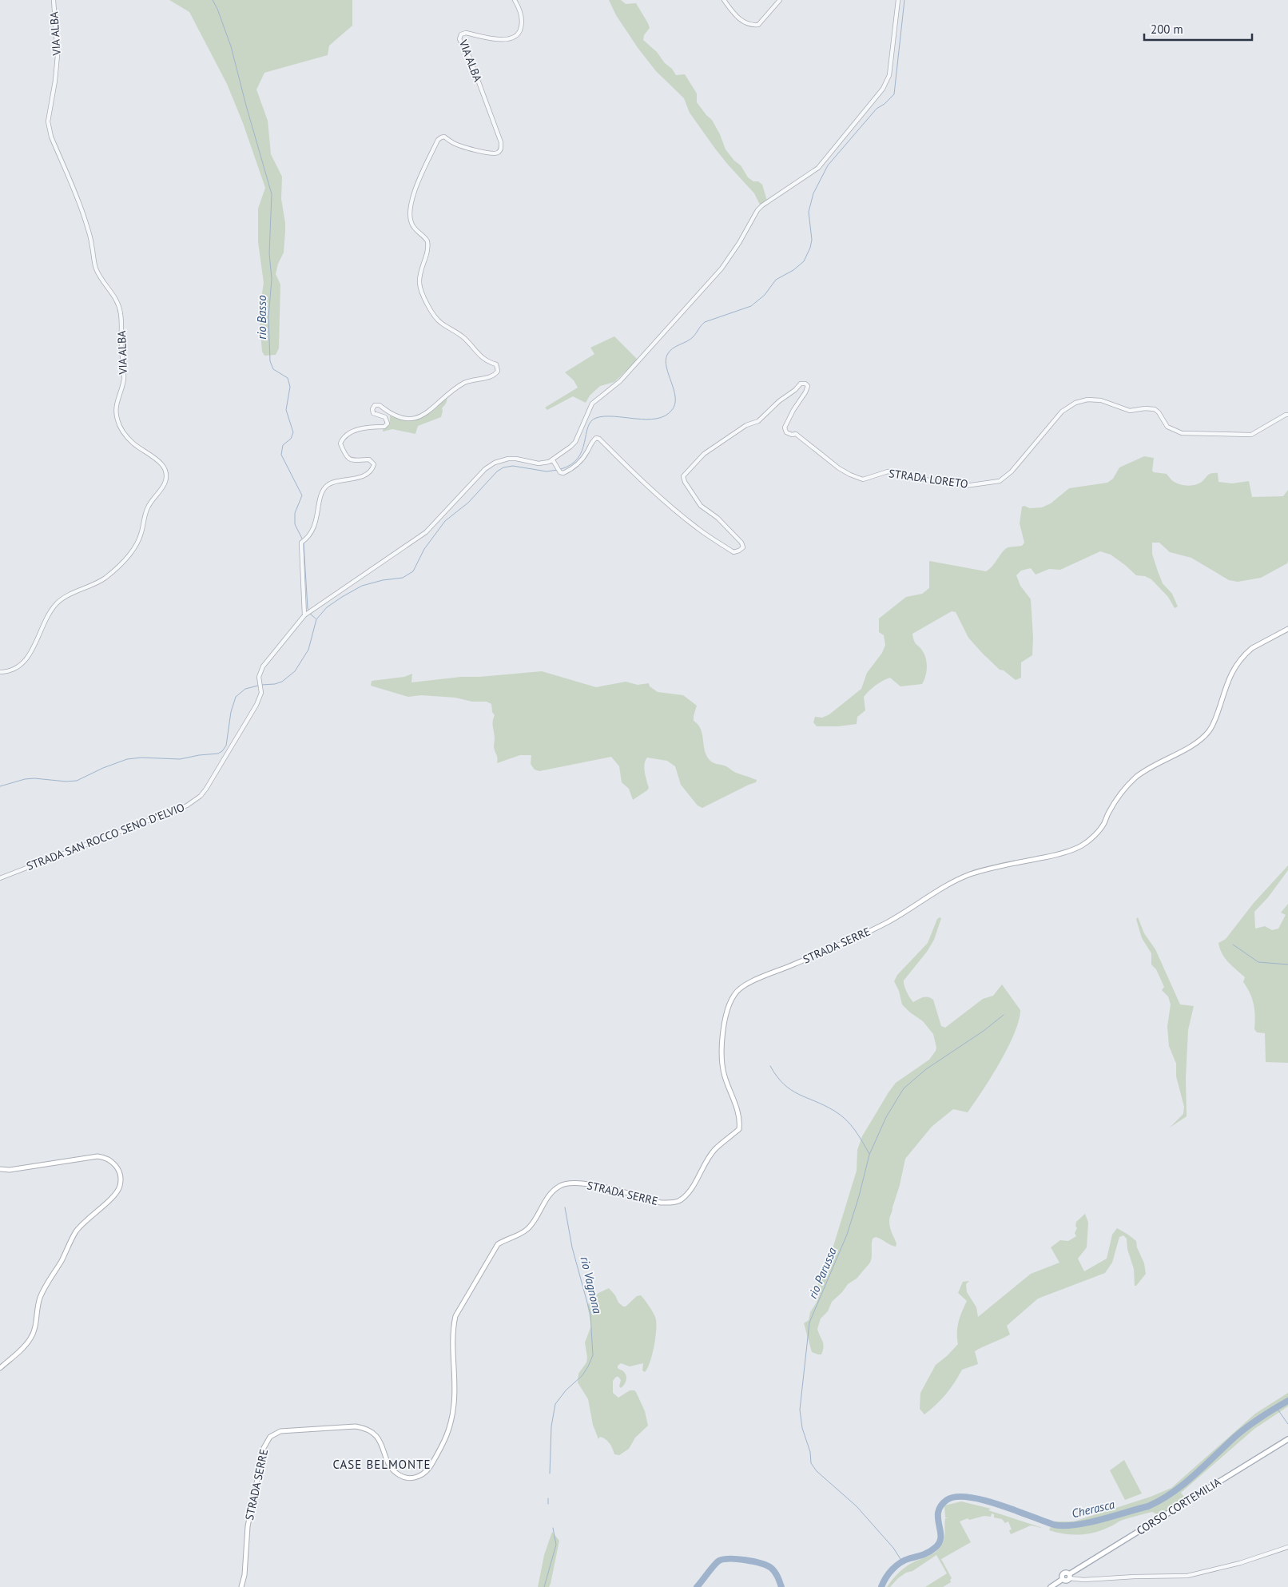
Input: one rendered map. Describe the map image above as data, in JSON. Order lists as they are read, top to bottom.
{
  "streets": {
    "main road": ["STRADA SERRE", "CORSO CORTEMILIA"],
    "street": ["VIA ALBA", "STRADA LORETO", "STRADA SAN ROCCO SENO D'ELVIO"]
  },
  "crossings": [
    ["VIA ALBA", "STRADA SAN ROCCO SENO D'ELVIO"],
    ["STRADA LORETO", "STRADA SAN ROCCO SENO D'ELVIO"]
  ],
  "districts": ["CASE BELMONTE"],
  "water": [
    "rio Basso",
    "rio Parussa",
    "rio Vagnona",
    "Cherasca"
  ],
  "scale_bar": "200 m"
}
